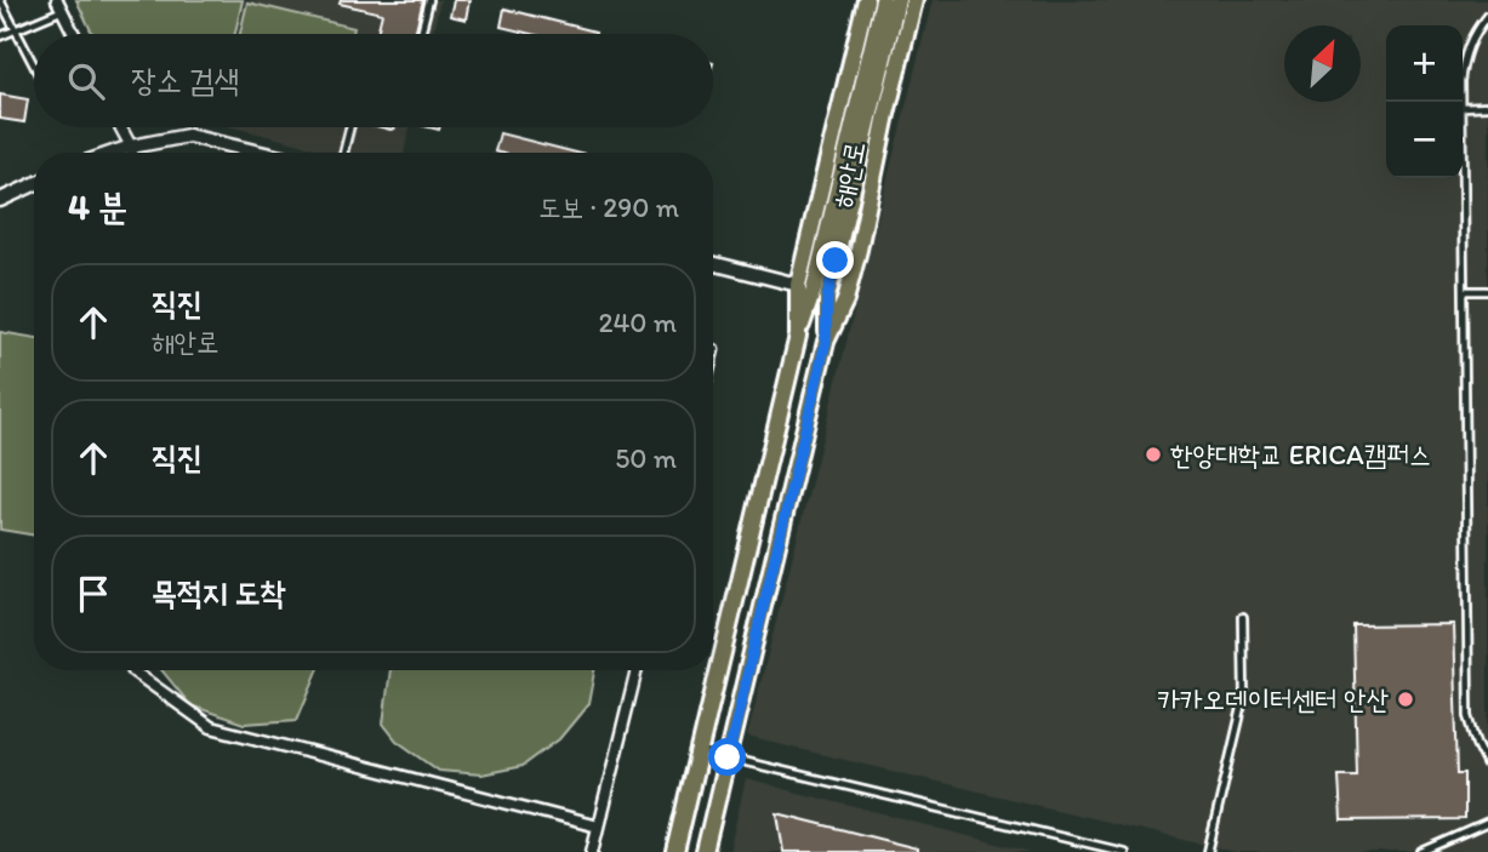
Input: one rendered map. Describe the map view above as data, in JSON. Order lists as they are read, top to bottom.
{
  "streets": {
    "main road": ["해안로"]
  },
  "places": ["한양대학교 ERICA캠퍼스", "카카오데이터센터 안산"],
  "north": "top right",
  "page": {
    "map_buttons": ["+", "−"],
    "search": "장소 검색",
    "heading": ["4 분", "도보 · 290 m"],
    "list": [
      ["직진", "해안로", "240 m"],
      ["직진", "50 m"],
      "목적지 도착"
    ]
  }
}
